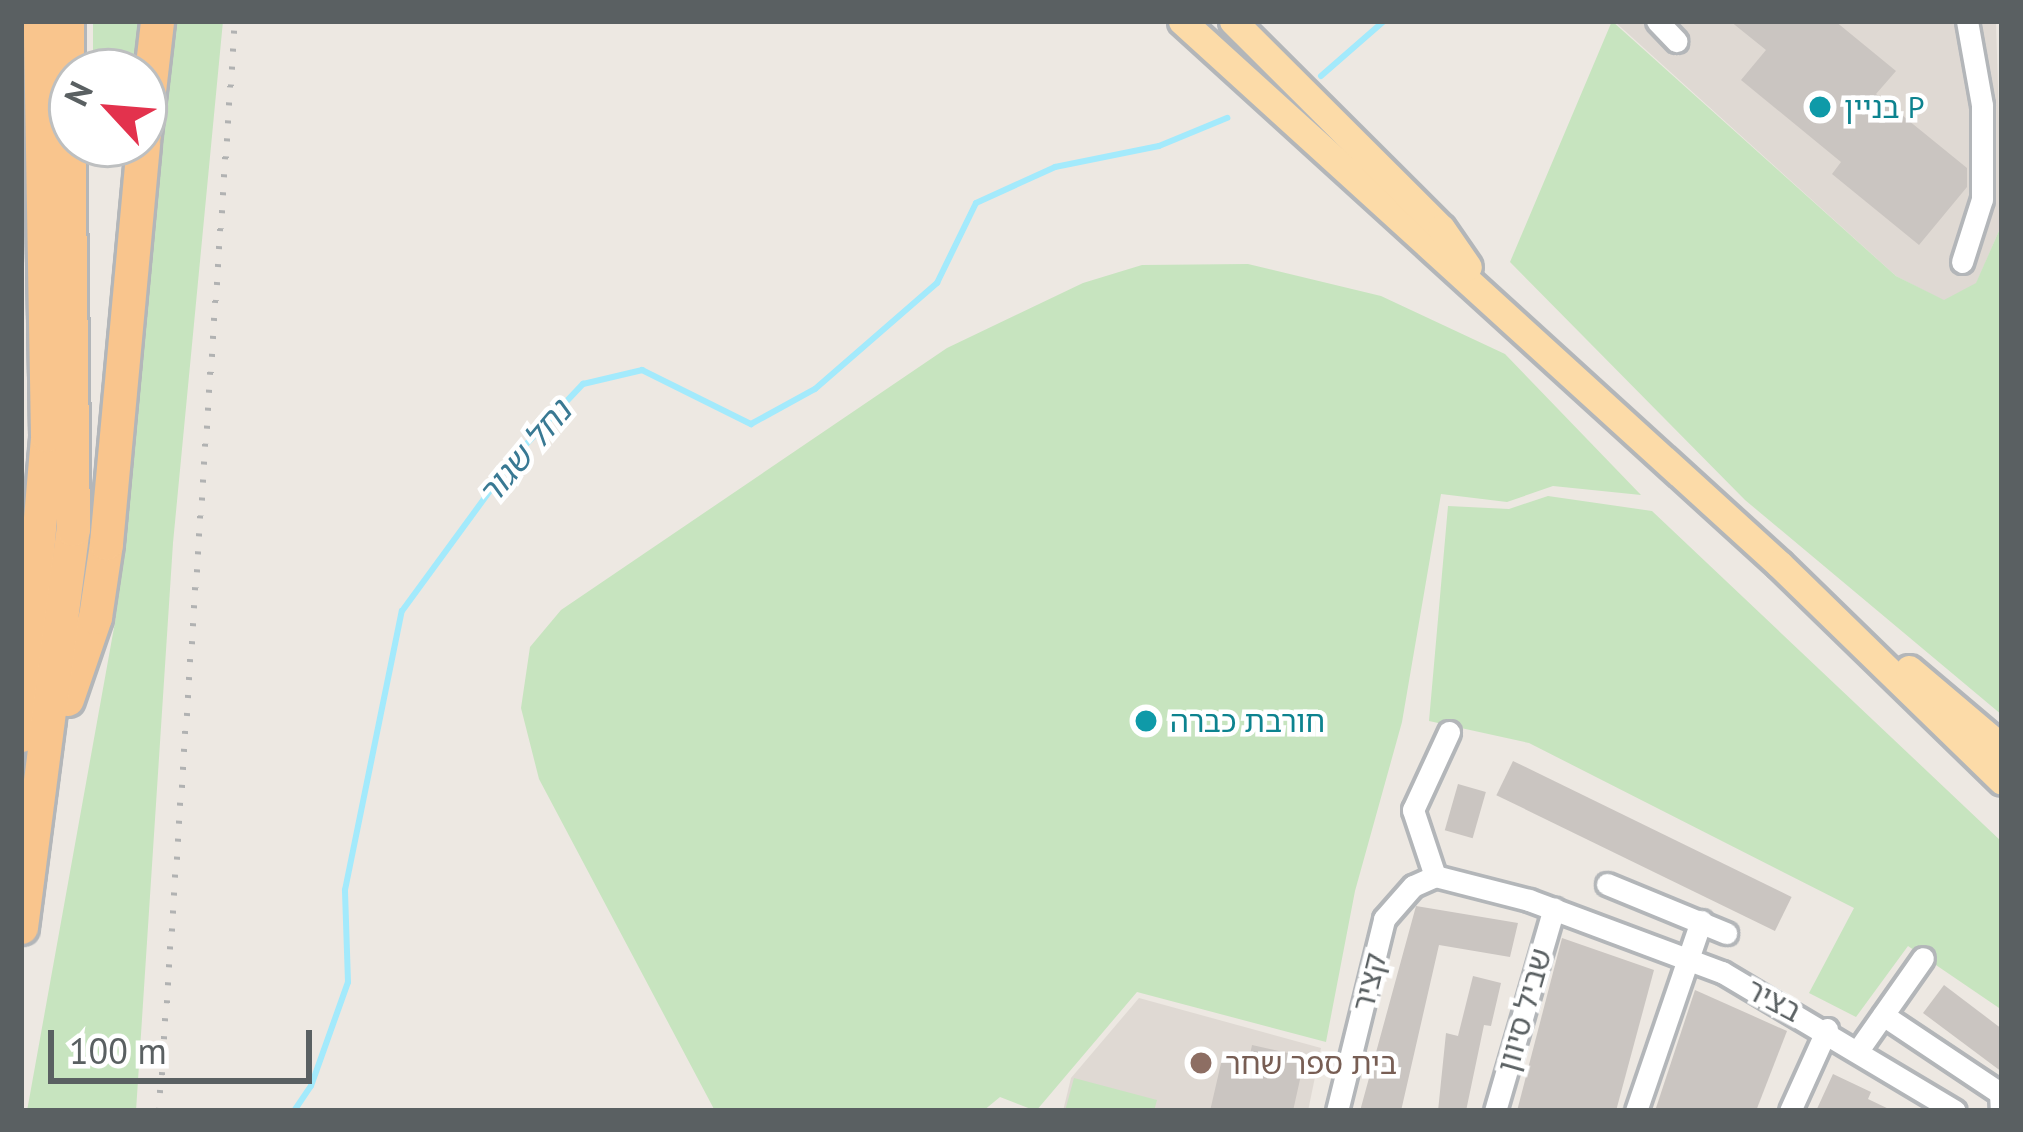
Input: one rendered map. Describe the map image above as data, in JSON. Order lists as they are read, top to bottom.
{
  "streets": {
    "street": ["קציר", "בציר", "שביל סיוון"]
  },
  "crossings": [
    ["בציר", "שביל סיוון"]
  ],
  "water": ["נחל שגור"],
  "places": ["בניין P", "חורבת כברה", "בית ספר שחר"],
  "scale_bar": "100 m",
  "north": "top left"
}
